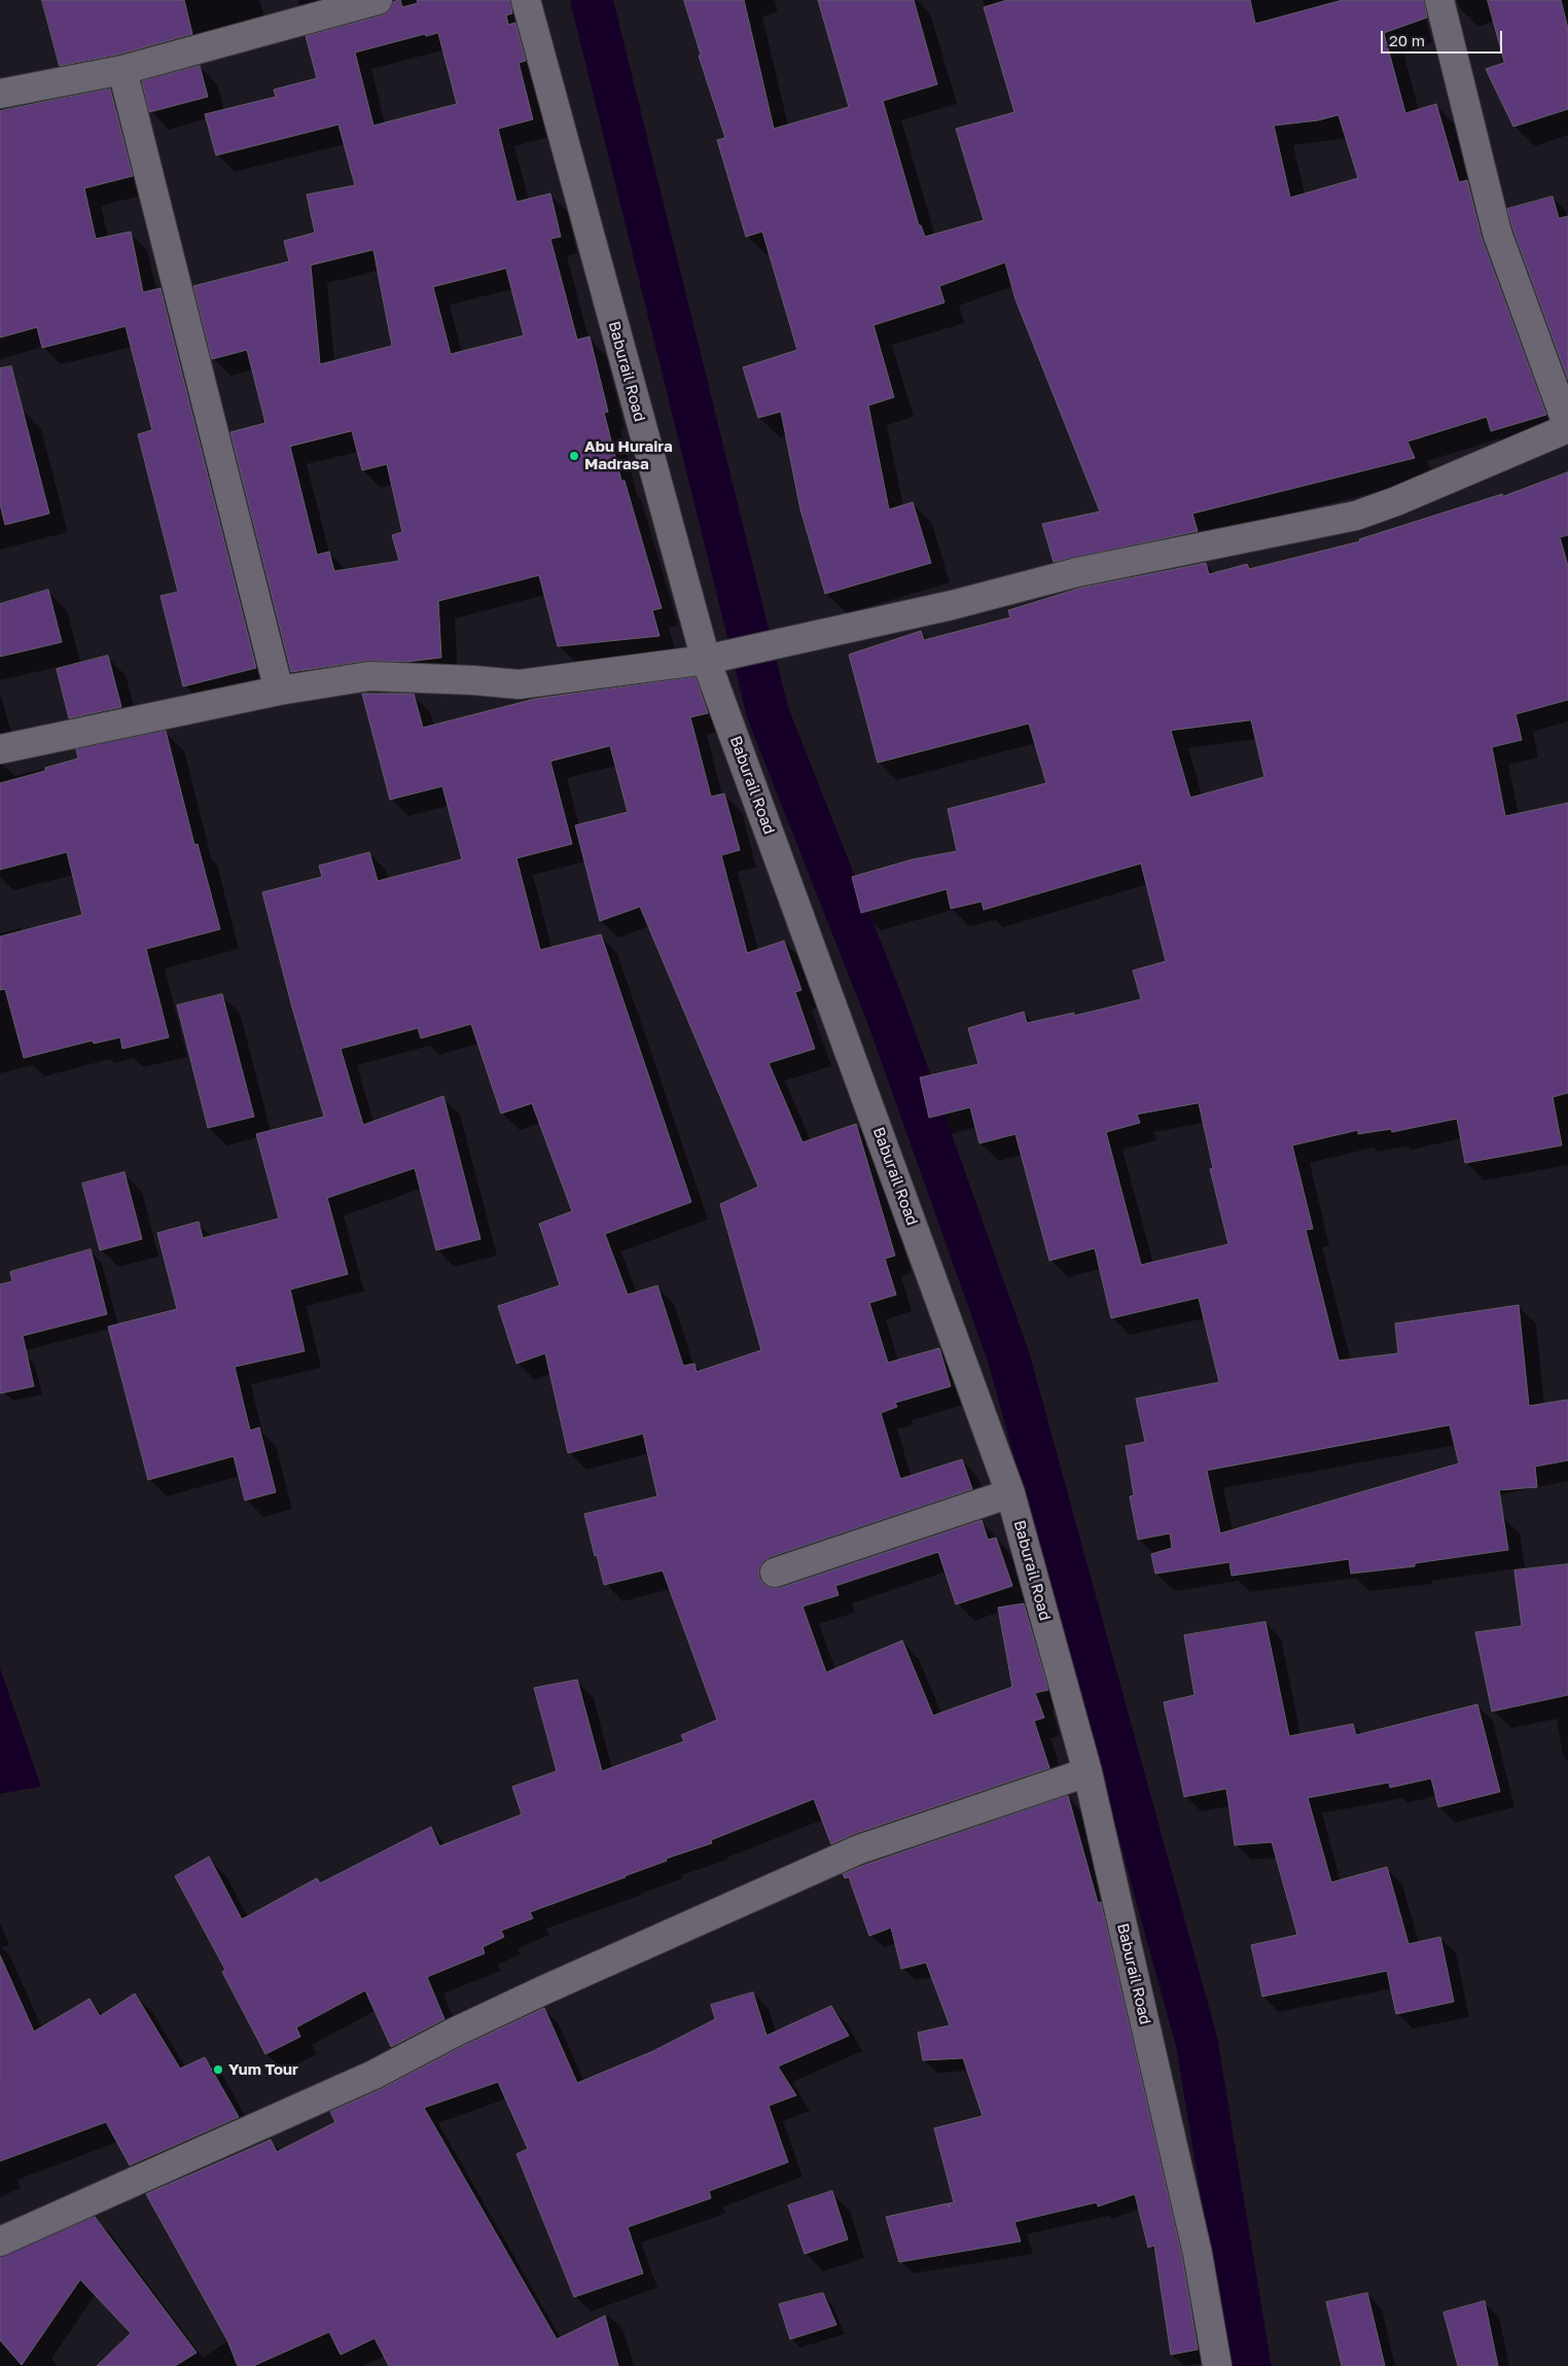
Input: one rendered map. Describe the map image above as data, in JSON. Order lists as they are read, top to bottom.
{
  "streets": {
    "street": ["Baburail Road"]
  },
  "places": ["Abu Huraira Madrasa", "Yum Tour"],
  "scale_bar": "20 m"
}
